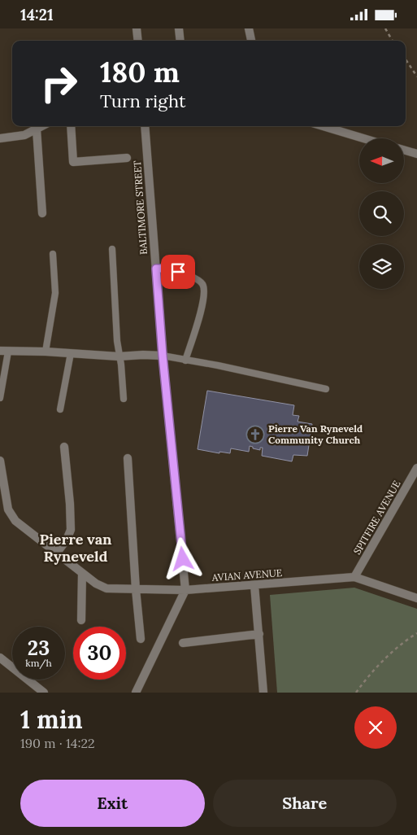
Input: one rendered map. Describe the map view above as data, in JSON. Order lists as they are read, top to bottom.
{
  "streets": {
    "street": ["BALTIMORE STREET", "SPITFIRE AVENUE", "AVIAN AVENUE"]
  },
  "crossings": [
    ["BALTIMORE STREET", "AVIAN AVENUE"],
    ["SPITFIRE AVENUE", "AVIAN AVENUE"]
  ],
  "districts": ["Pierre van Ryneveld"],
  "places": {
    "church": ["Pierre Van Ryneveld Community Church"]
  },
  "north": "left",
  "page": {
    "status": "14:21",
    "turn": ["180 m", "Turn right"],
    "speed": "23 km/h",
    "limit": "30",
    "heading": ["1 min", "190 m · 14:22"],
    "buttons": ["Exit", "Share"]
  }
}
